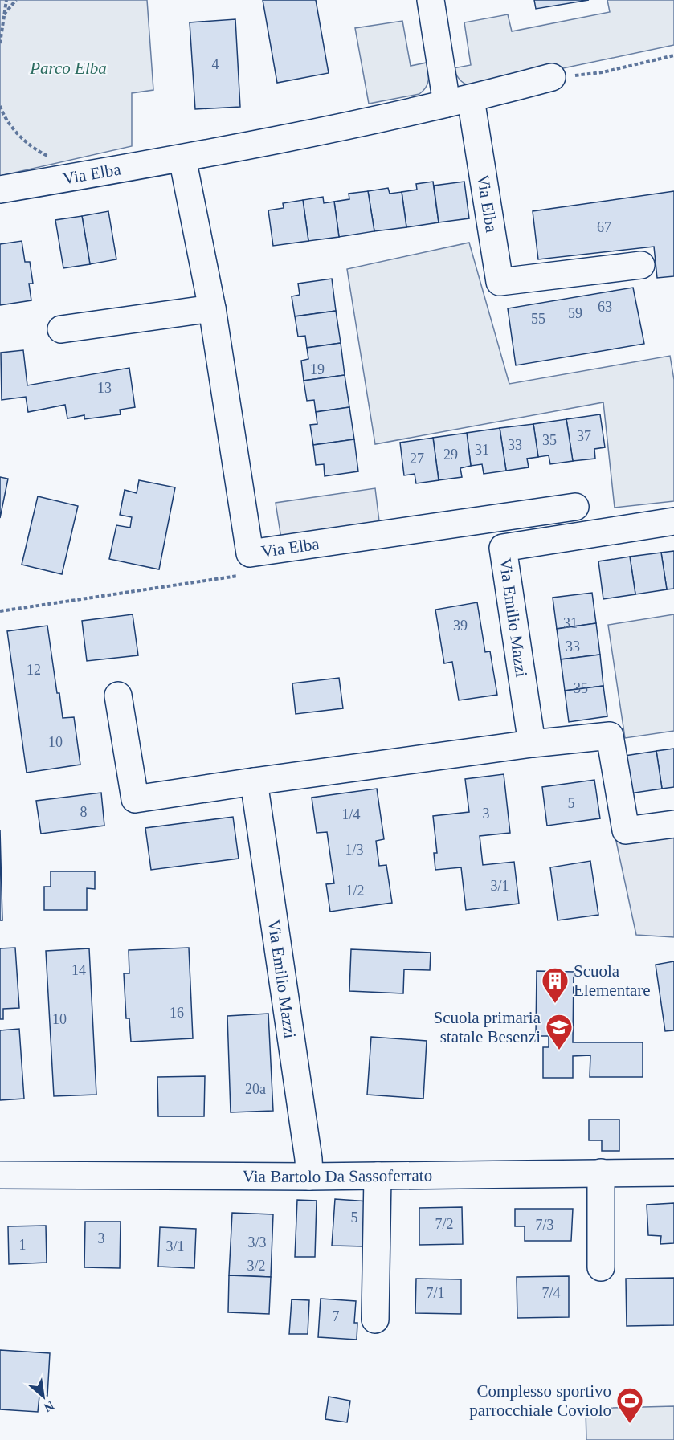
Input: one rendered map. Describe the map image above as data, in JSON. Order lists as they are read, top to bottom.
{
  "streets": {
    "street": ["Via Elba", "Via Emilio Mazzi", "Via Bartolo Da Sassoferrato"]
  },
  "crossings": [
    ["Via Emilio Mazzi", "Via Bartolo Da Sassoferrato"]
  ],
  "parks": ["Parco Elba"],
  "places": {
    "building": ["Scuola Elementare"],
    "school or university": ["Scuola primaria statale Besenzi"],
    "sports": ["Complesso sportivo parrocchiale Coviolo"]
  },
  "house_numbers": [
    "4",
    "67",
    "63",
    "59",
    "55",
    "19",
    "13",
    "37",
    "35",
    "33",
    "31",
    "29",
    "27",
    "31",
    "39",
    "33",
    "12",
    "35",
    "10",
    "5",
    "8",
    "3",
    "1/4",
    "1/3",
    "3/1",
    "1/2",
    "14",
    "16",
    "10",
    "20a",
    "5",
    "7/2",
    "7/3",
    "3",
    "3/3",
    "1",
    "3/1",
    "3/2",
    "7/1",
    "7/4",
    "7"
  ],
  "north": "bottom right"
}
